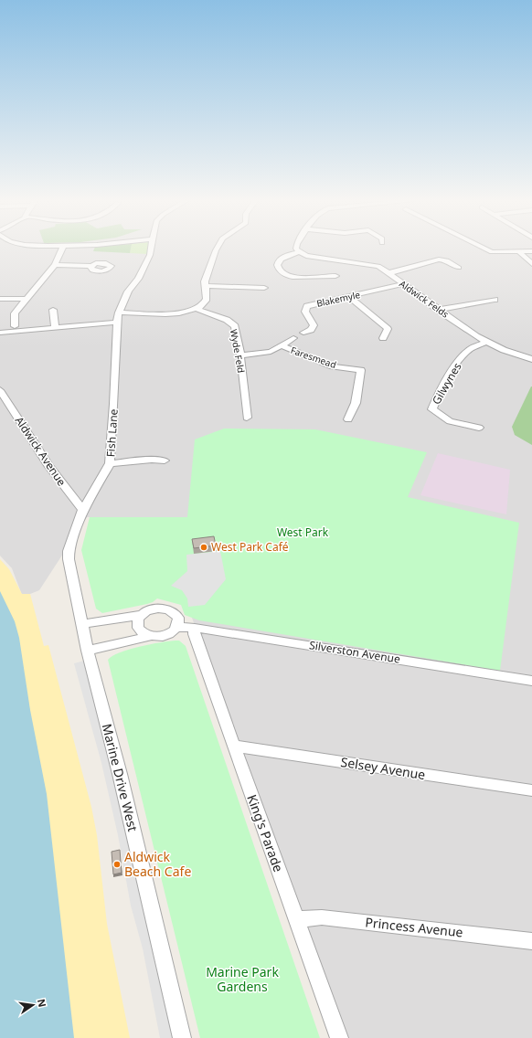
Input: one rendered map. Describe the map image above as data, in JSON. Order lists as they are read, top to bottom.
{
  "streets": {
    "street": [
      "Blakemyle",
      "Aldwick Felds",
      "Wyde Feld",
      "Faresmead",
      "Gilwynes",
      "Fish Lane",
      "Aldwick Avenue",
      "Silverston Avenue",
      "Selsey Avenue",
      "Marine Drive West",
      "King's Parade",
      "Princess Avenue"
    ]
  },
  "crossings": [
    ["Blakemyle", "Aldwick Felds"],
    ["Aldwick Felds", "Gilwynes"],
    ["Fish Lane", "Aldwick Avenue"],
    ["Fish Lane", "Marine Drive West"],
    ["Silverston Avenue", "King's Parade"],
    ["Selsey Avenue", "King's Parade"],
    ["King's Parade", "Princess Avenue"]
  ],
  "parks": ["West Park", "Marine Park Gardens"],
  "places": ["West Park Café", "Aldwick Beach Cafe"],
  "north": "right"
}
